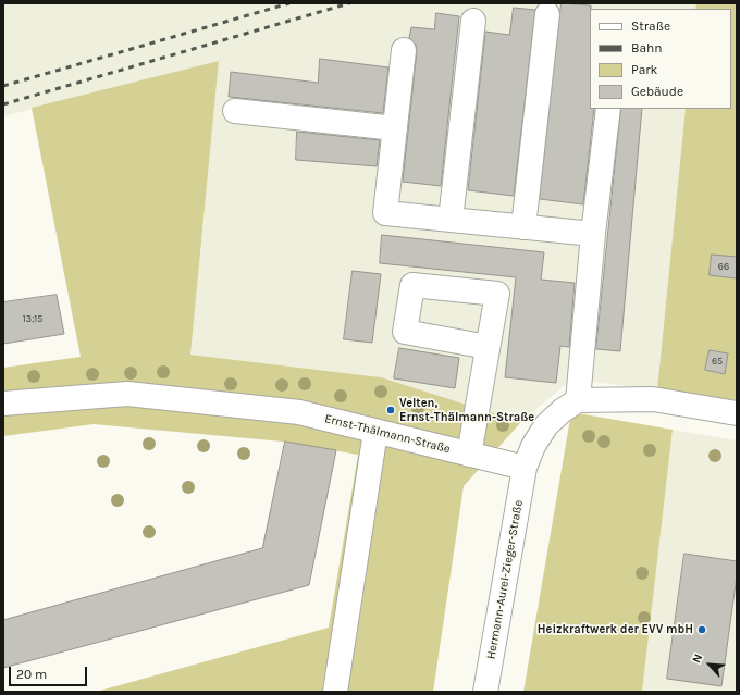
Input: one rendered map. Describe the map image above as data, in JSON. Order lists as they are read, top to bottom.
{
  "streets": {
    "street": ["Ernst-Thälmann-Straße", "Hermann-Aurel-Zieger-Straße"]
  },
  "crossings": [
    ["Ernst-Thälmann-Straße", "Hermann-Aurel-Zieger-Straße"]
  ],
  "places": ["Velten, Ernst-Thälmann-Straße", "Heizkraftwerk der EVV mbH"],
  "house_numbers": ["66", "13;15", "65"],
  "legend": [
    "Straße",
    "Bahn",
    "Park",
    "Gebäude"
  ],
  "scale_bar": "20 m",
  "north": "top left"
}
